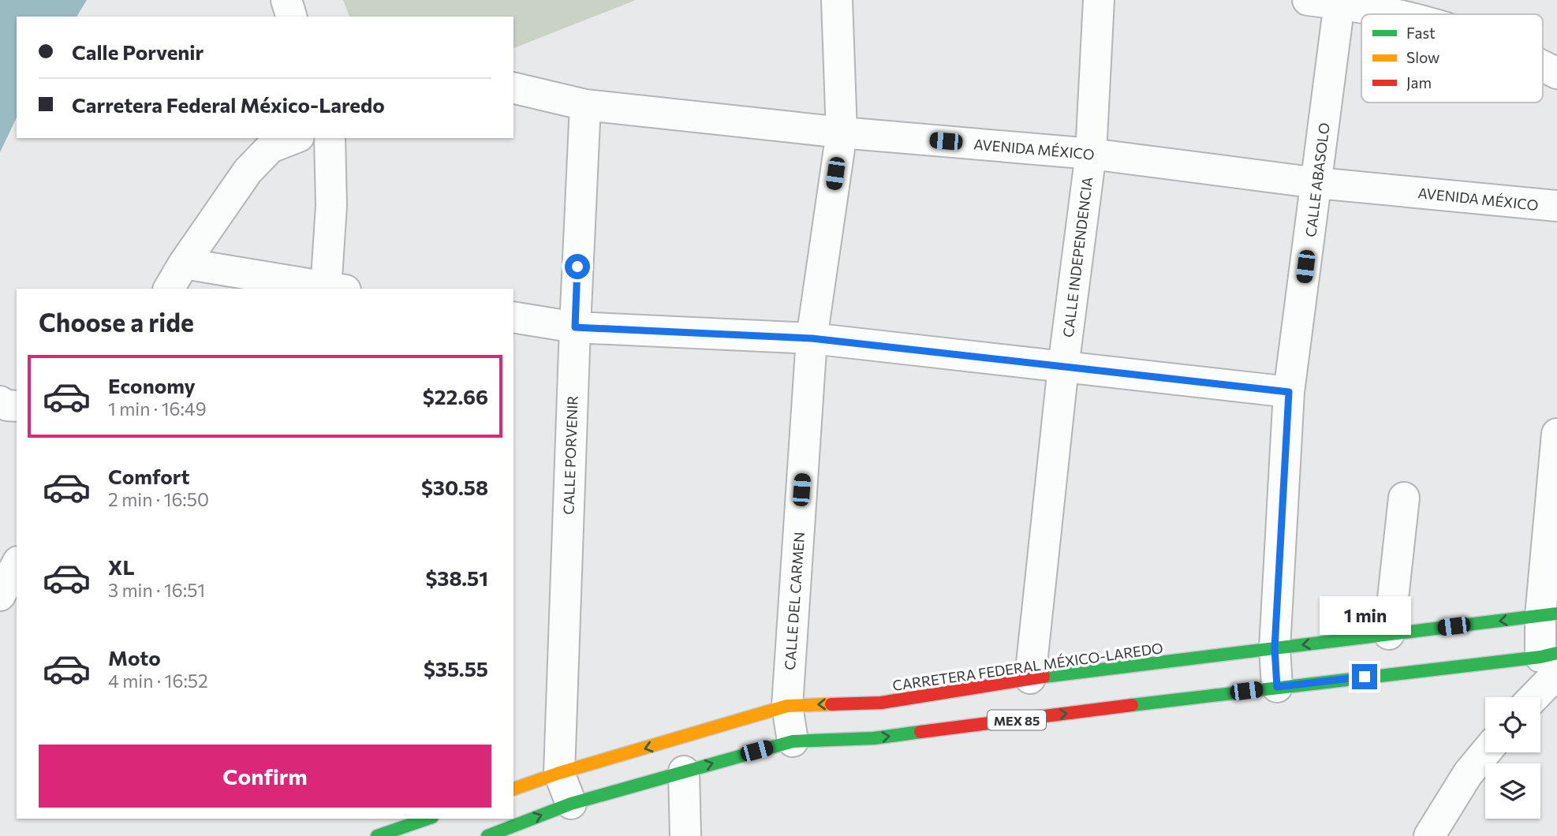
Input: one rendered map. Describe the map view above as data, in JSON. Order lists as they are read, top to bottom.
{
  "streets": {
    "main road": ["CARRETERA FEDERAL MÉXICO-LAREDO", "MEX 85"],
    "street": [
      "AVENIDA MÉXICO",
      "CALLE ABASOLO",
      "CALLE INDEPENDENCIA",
      "CALLE PORVENIR",
      "CALLE DEL CARMEN"
    ]
  },
  "crossings": [
    ["AVENIDA MÉXICO", "CALLE ABASOLO"],
    ["AVENIDA MÉXICO", "CALLE INDEPENDENCIA"],
    ["AVENIDA MÉXICO", "CALLE PORVENIR"],
    ["AVENIDA MÉXICO", "CALLE DEL CARMEN"],
    ["CALLE ABASOLO", "CARRETERA FEDERAL MÉXICO-LAREDO"],
    ["CALLE ABASOLO", "MEX 85"],
    ["CALLE INDEPENDENCIA", "CARRETERA FEDERAL MÉXICO-LAREDO"],
    ["CALLE PORVENIR", "CARRETERA FEDERAL MÉXICO-LAREDO"],
    ["CALLE PORVENIR", "MEX 85"],
    ["CALLE DEL CARMEN", "CARRETERA FEDERAL MÉXICO-LAREDO"],
    ["CALLE DEL CARMEN", "MEX 85"]
  ],
  "legend": ["Fast", "Slow", "Jam"],
  "page": {
    "banner": ["Calle Porvenir", "Carretera Federal México-Laredo"],
    "heading": "Choose a ride",
    "list": [
      {
        "name": "Economy",
        "note": "1 min · 16:49",
        "value": "$22.66"
      },
      {
        "name": "Comfort",
        "note": "2 min · 16:50",
        "value": "$30.58"
      },
      {
        "name": "XL",
        "note": "3 min · 16:51",
        "value": "$38.51"
      },
      {
        "name": "Moto",
        "note": "4 min · 16:52",
        "value": "$35.55"
      }
    ],
    "bubble": "1 min",
    "buttons": "Confirm"
  }
}
